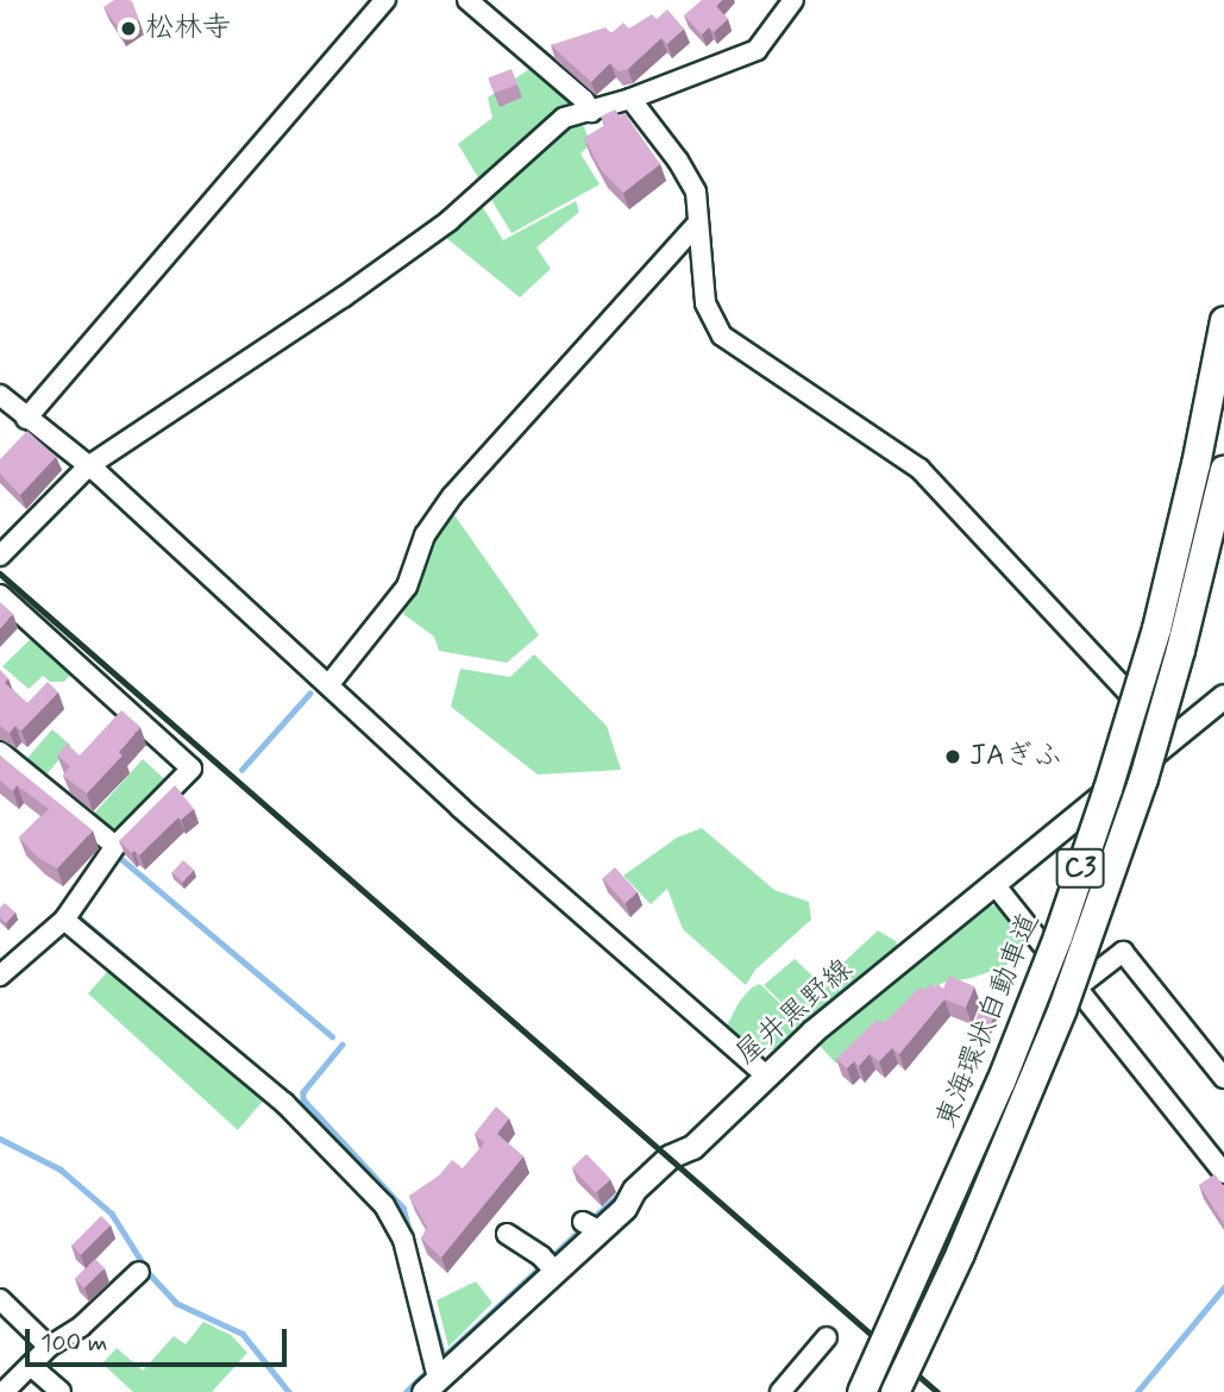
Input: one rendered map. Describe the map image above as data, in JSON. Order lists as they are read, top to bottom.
{
  "streets": {
    "highway": ["C3", "東海環状自動車道"],
    "main road": ["屋井黒野線"]
  },
  "places": ["松林寺", "JAぎふ"],
  "scale_bar": "100 m"
}
